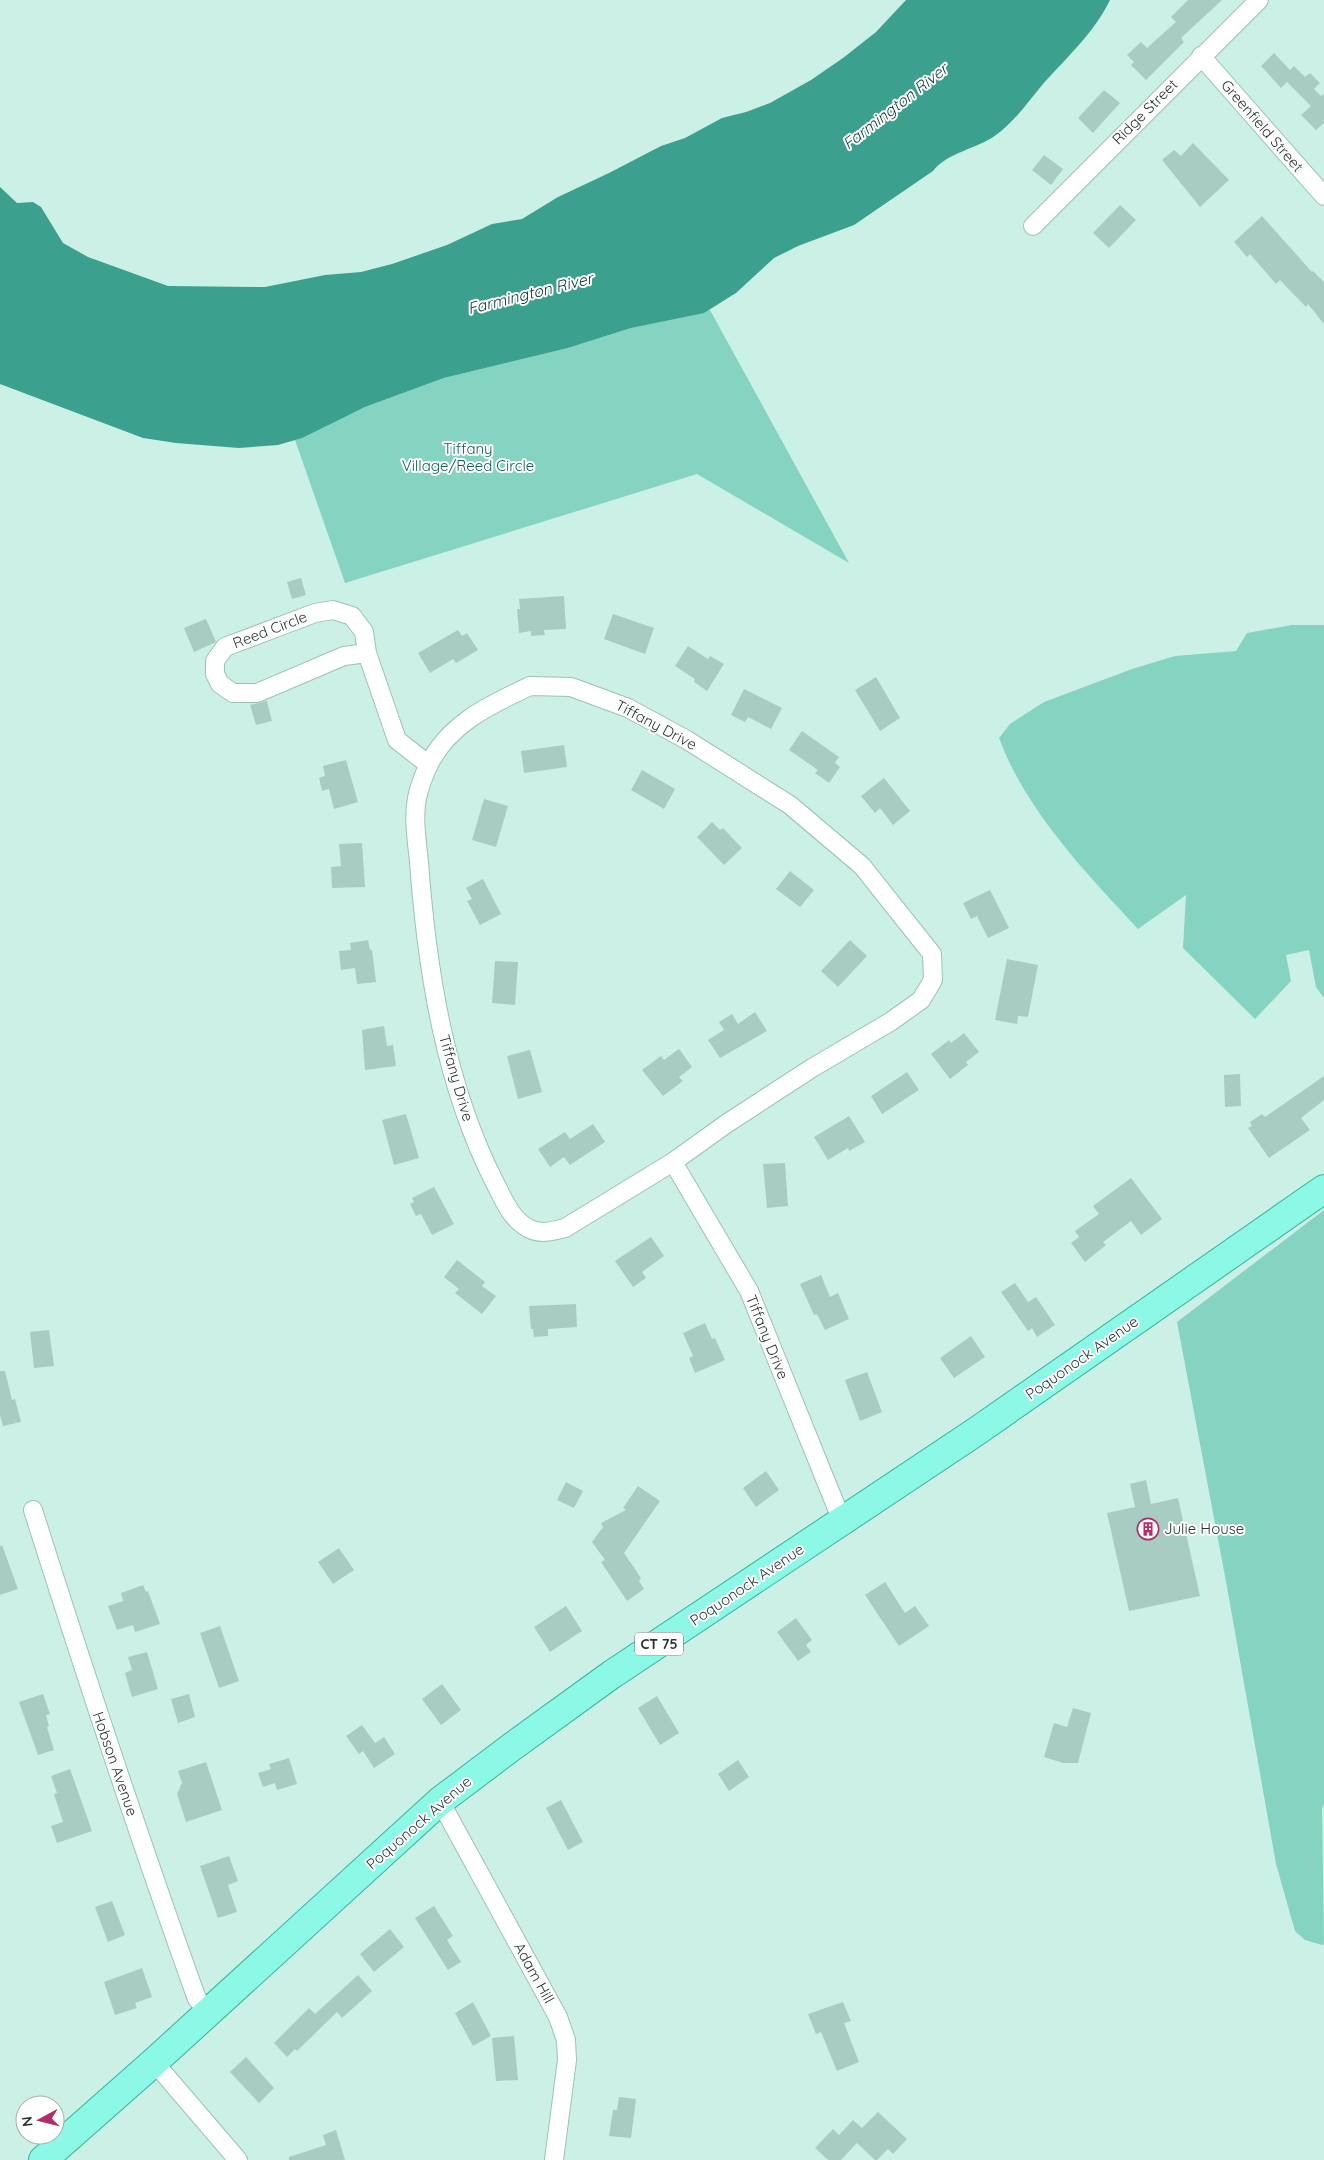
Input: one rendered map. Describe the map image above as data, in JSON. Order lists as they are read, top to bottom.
{
  "streets": {
    "main road": ["Poquonock Avenue", "CT 75"],
    "street": [
      "Ridge Street",
      "Greenfield Street",
      "Reed Circle",
      "Tiffany Drive",
      "Hobson Avenue",
      "Adam Hill"
    ]
  },
  "crossings": [
    ["Ridge Street", "Greenfield Street"],
    ["Reed Circle", "Tiffany Drive"],
    ["Tiffany Drive", "Poquonock Avenue"],
    ["Poquonock Avenue", "Hobson Avenue"],
    ["Poquonock Avenue", "Adam Hill"]
  ],
  "water": ["Farmington River"],
  "parks": ["Tiffany Village/Reed Circle"],
  "places": {
    "building": ["Julie House"]
  },
  "north": "left"
}
